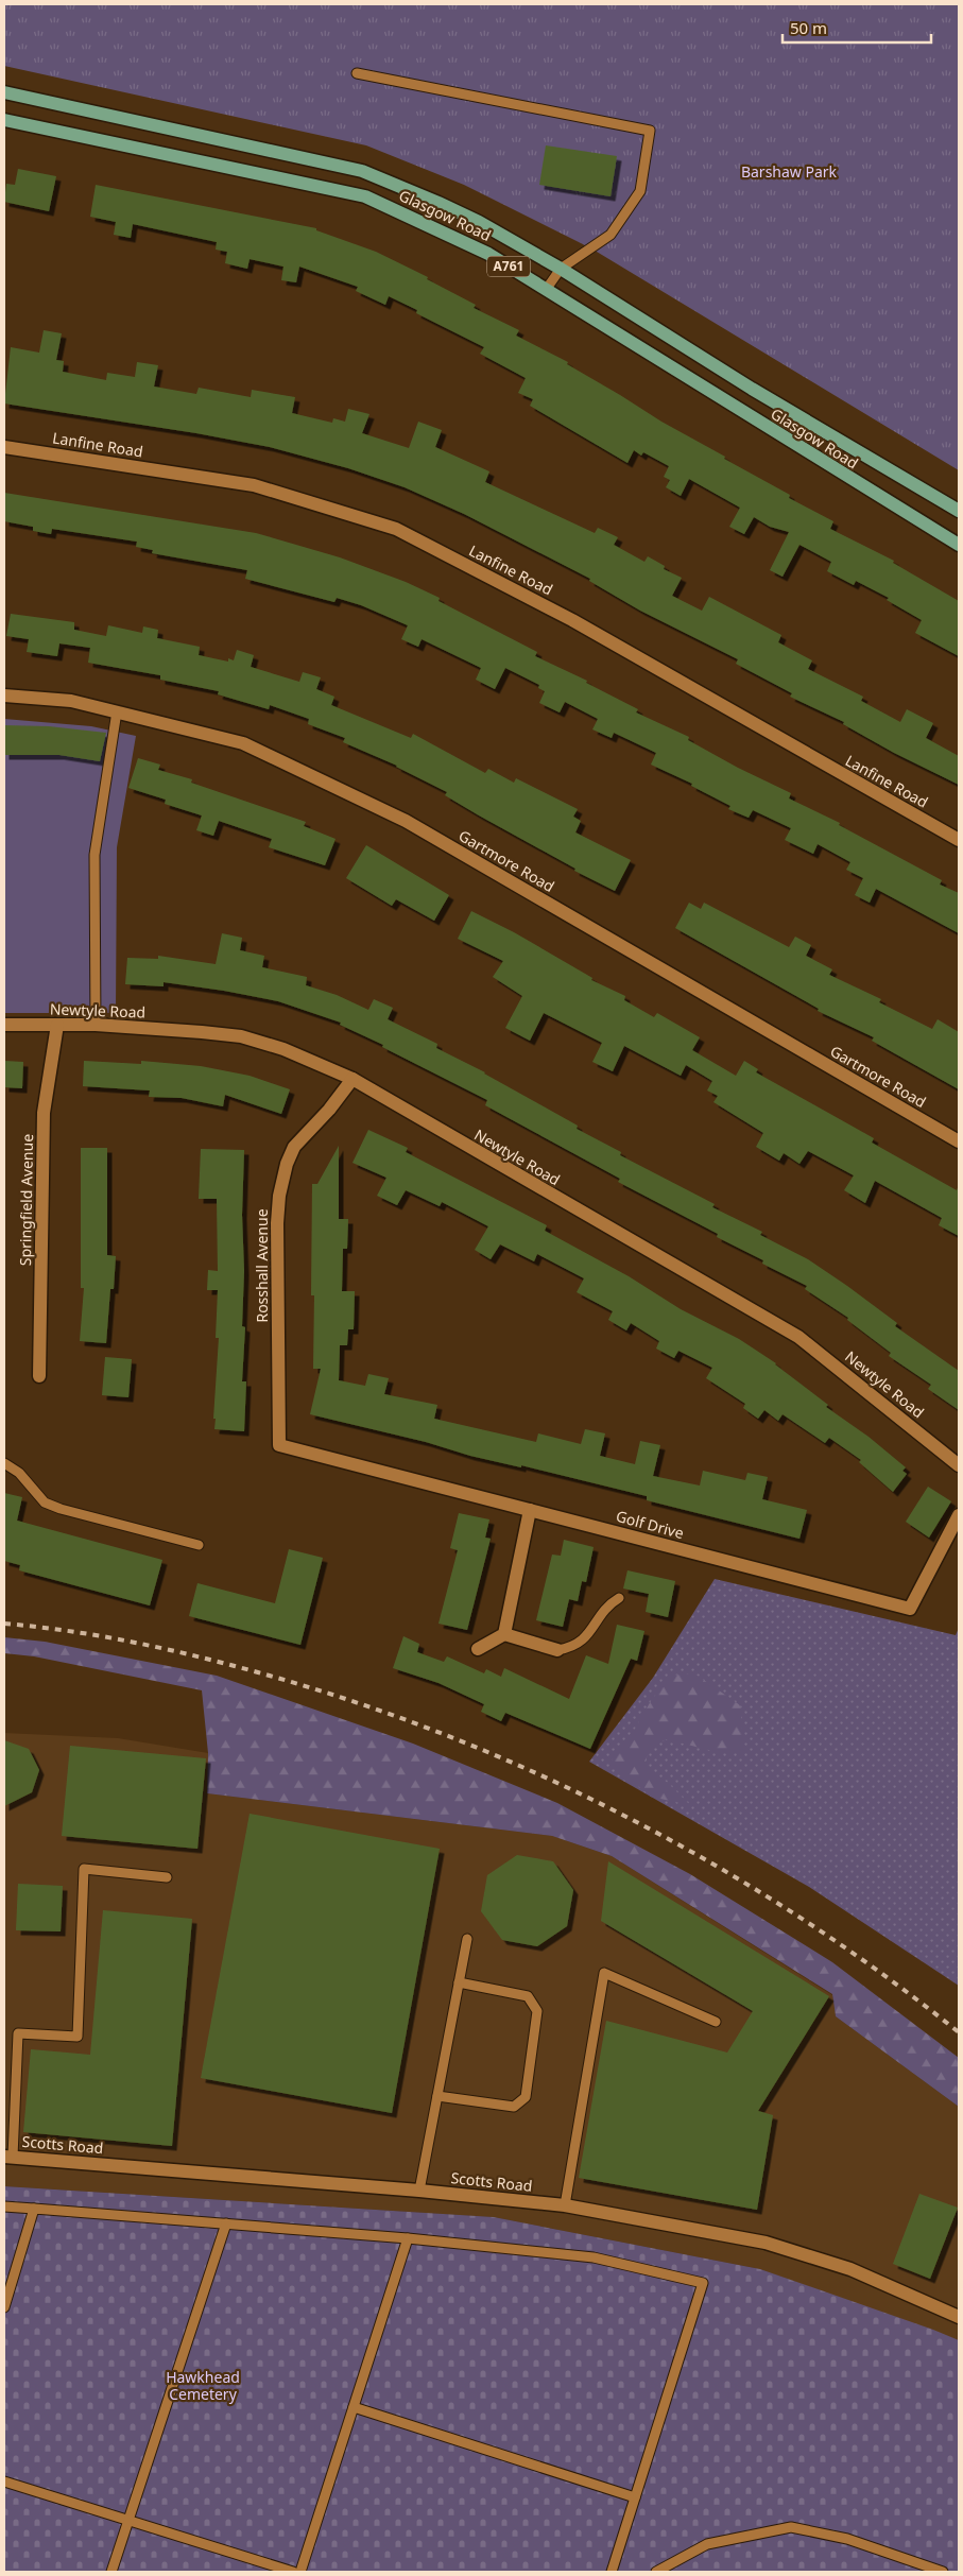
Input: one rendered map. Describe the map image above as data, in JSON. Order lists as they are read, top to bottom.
{
  "streets": {
    "main road": ["Glasgow Road", "A761"],
    "street": [
      "Lanfine Road",
      "Gartmore Road",
      "Newtyle Road",
      "Springfield Avenue",
      "Rosshall Avenue",
      "Golf Drive",
      "Scotts Road"
    ]
  },
  "crossings": [
    ["Newtyle Road", "Springfield Avenue"],
    ["Newtyle Road", "Rosshall Avenue"],
    ["Rosshall Avenue", "Golf Drive"]
  ],
  "parks": ["Barshaw Park", "Hawkhead Cemetery"],
  "scale_bar": "50 m"
}
